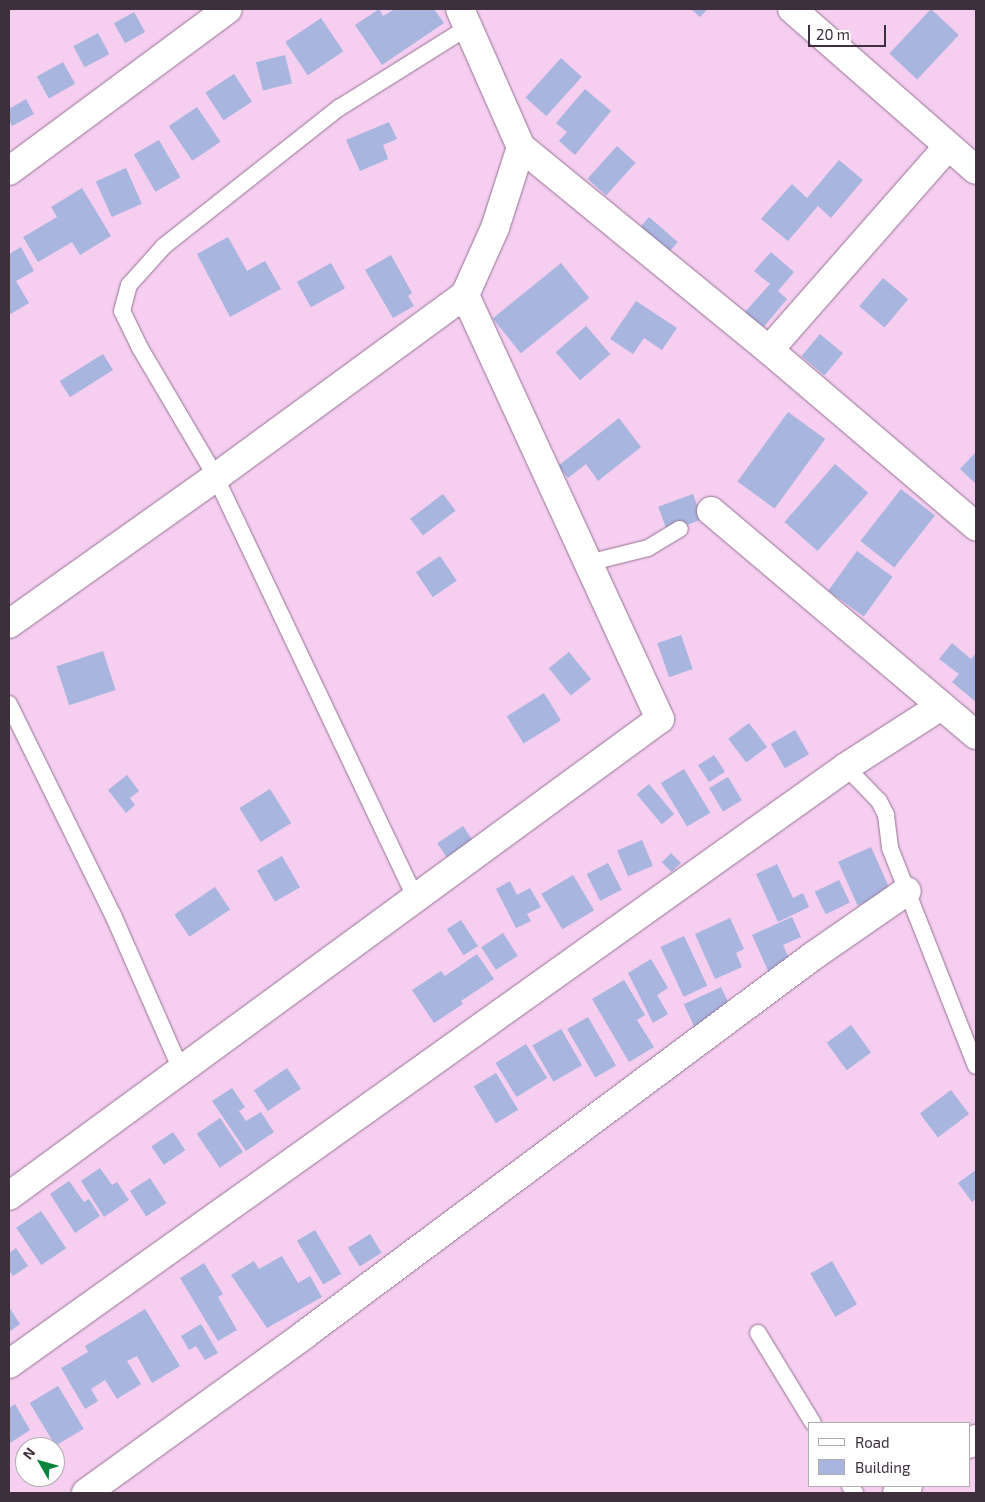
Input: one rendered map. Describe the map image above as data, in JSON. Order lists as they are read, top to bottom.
{
  "legend": ["Road", "Building"],
  "scale_bar": "20 m",
  "north": "top left"
}
